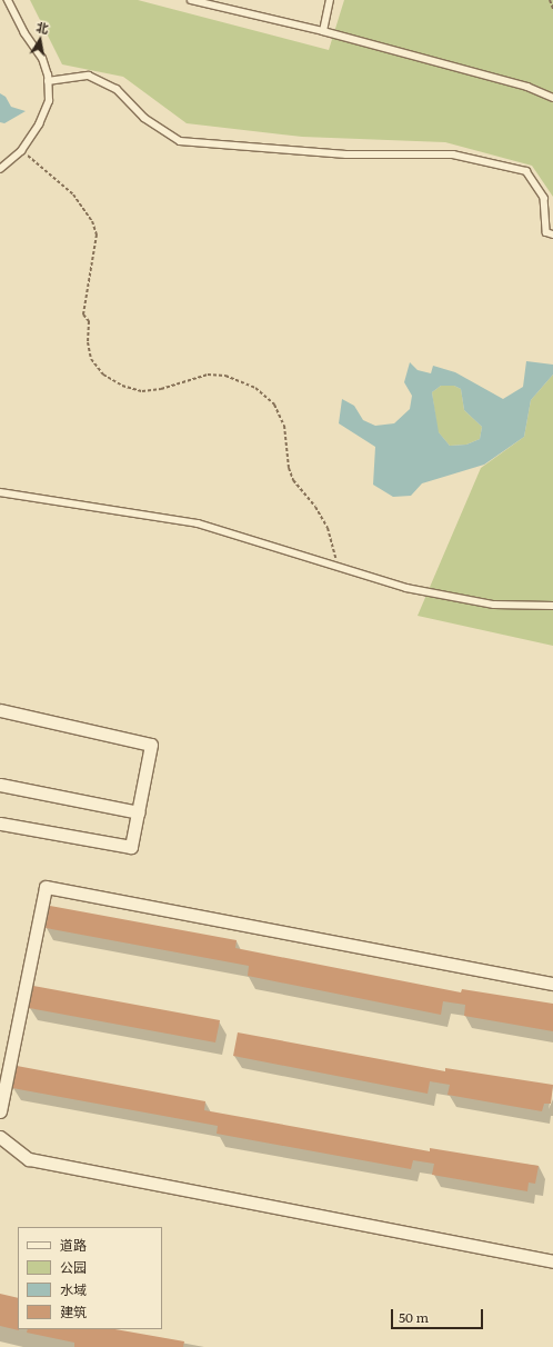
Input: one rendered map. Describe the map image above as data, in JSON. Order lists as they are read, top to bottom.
{
  "legend": [
    "道路",
    "公园",
    "水域",
    "建筑"
  ],
  "scale_bar": "50 m",
  "north": "top"
}
